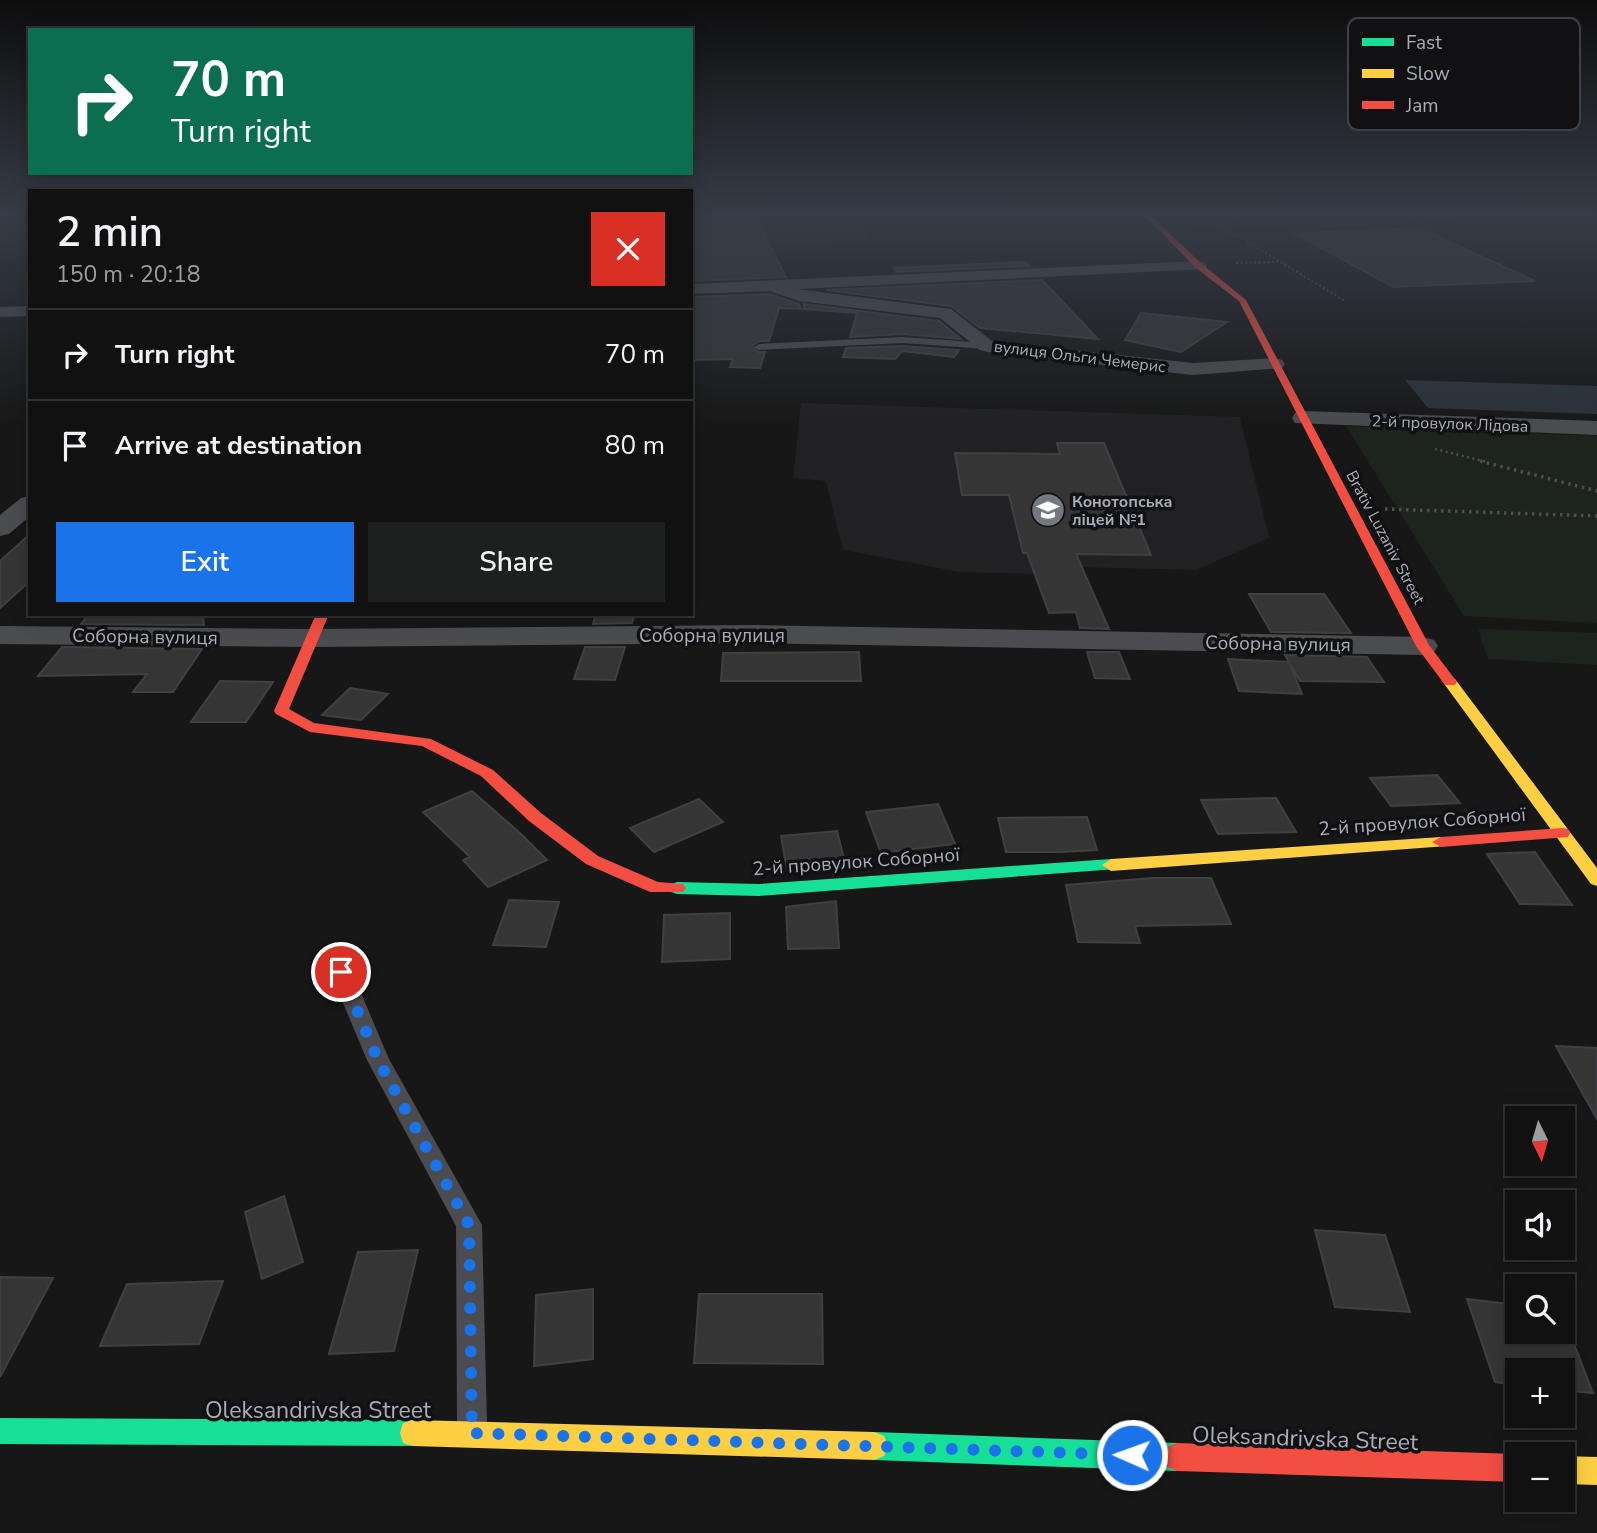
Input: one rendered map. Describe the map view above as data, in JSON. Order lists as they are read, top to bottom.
{
  "streets": {
    "main road": ["Brativ Luzaniv Street", "2-й провулок Соборної", "Oleksandrivska Street"],
    "street": ["вулиця Ольги Чемерис", "2-й провулок Лідова", "Соборна вулиця"]
  },
  "crossings": [
    ["вулиця Ольги Чемерис", "Brativ Luzaniv Street"],
    ["2-й провулок Лідова", "Brativ Luzaniv Street"],
    ["Brativ Luzaniv Street", "Соборна вулиця"],
    ["Brativ Luzaniv Street", "2-й провулок Соборної"],
    ["Соборна вулиця", "2-й провулок Соборної"]
  ],
  "places": {
    "school or university": ["Конотопська ліцей №1"]
  },
  "legend": ["Fast", "Slow", "Jam"],
  "north": "bottom",
  "page": {
    "turn": ["70 m", "Turn right"],
    "heading": ["2 min", "150 m · 20:18"],
    "list": [
      {
        "name": "Turn right",
        "value": "70 m"
      },
      {
        "name": "Arrive at destination",
        "value": "80 m"
      }
    ],
    "buttons": ["Exit", "Share"],
    "map_buttons": ["+", "−"]
  }
}
